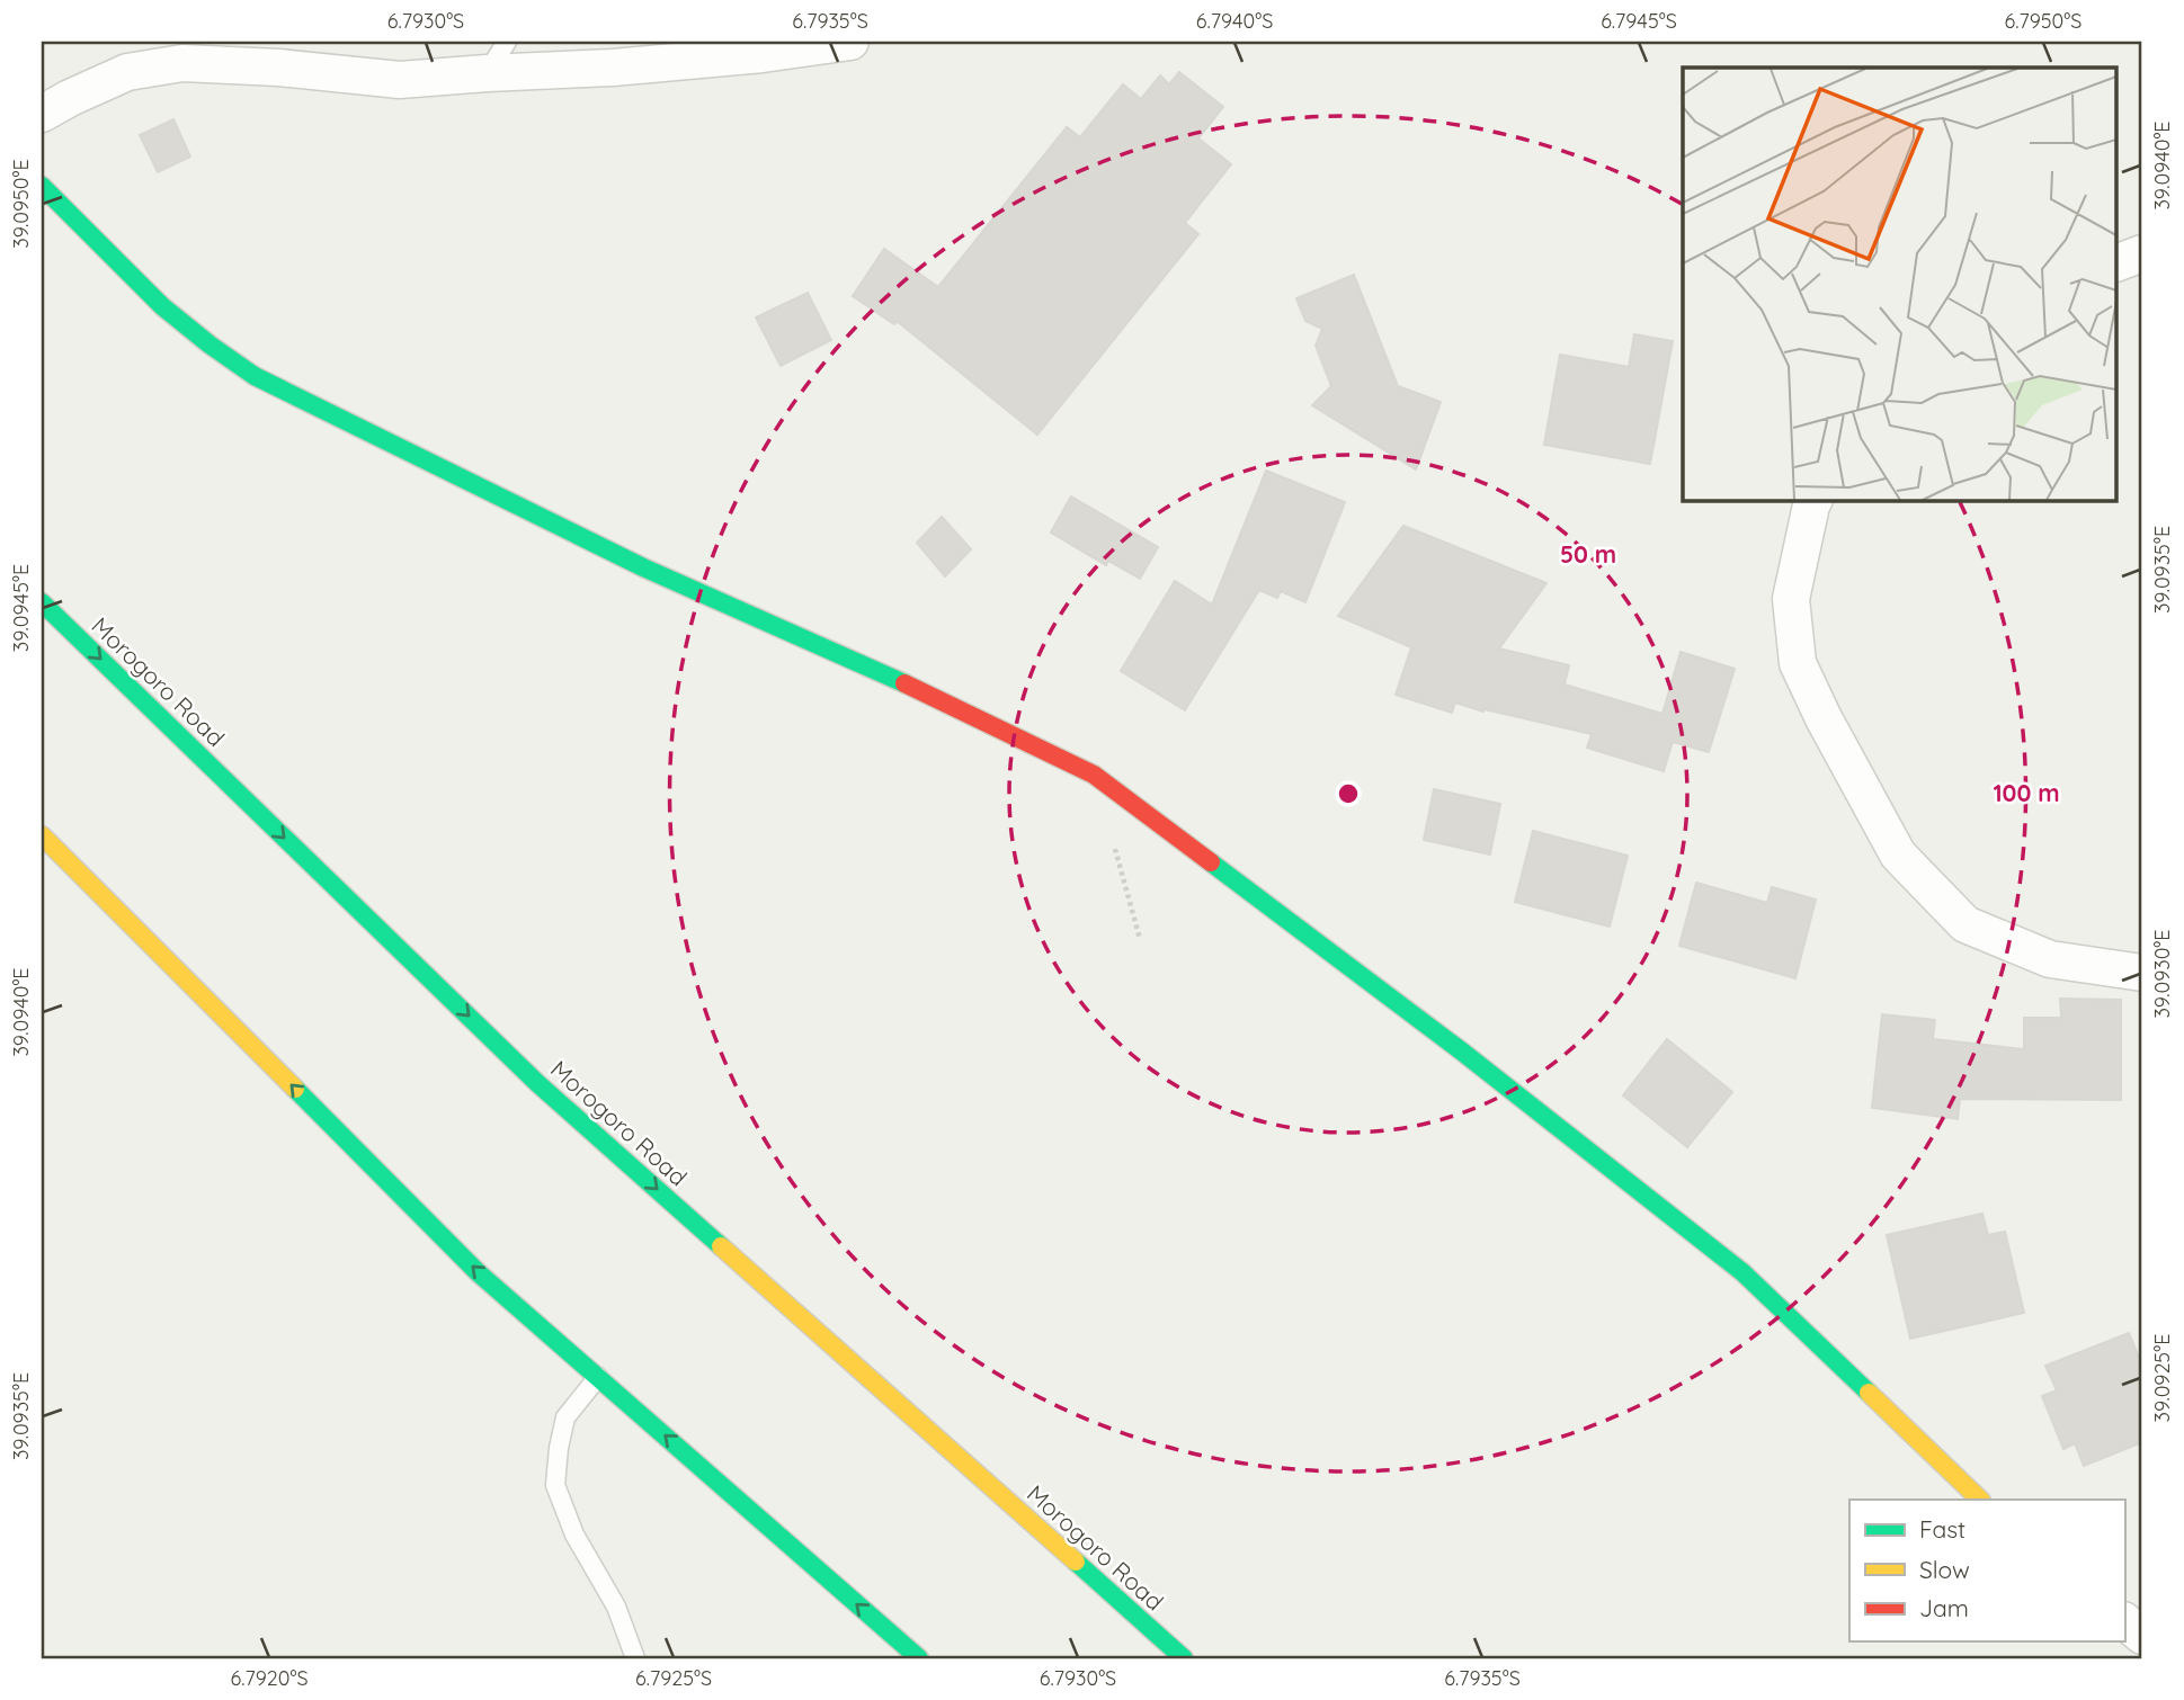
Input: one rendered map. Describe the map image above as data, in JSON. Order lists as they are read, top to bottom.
{
  "streets": {
    "main road": ["Morogoro Road"]
  },
  "one_way": ["Morogoro Road"],
  "legend": ["Fast", "Slow", "Jam"],
  "coordinates": [
    "6.7930°S",
    "6.7935°S",
    "6.7940°S",
    "6.7945°S",
    "6.7950°S",
    "39.0940°E",
    "39.0950°E",
    "39.0935°E",
    "39.0945°E",
    "39.0930°E",
    "39.0925°E",
    "6.7920°S",
    "6.7925°S"
  ],
  "rings": ["50 m", "100 m"]
}
